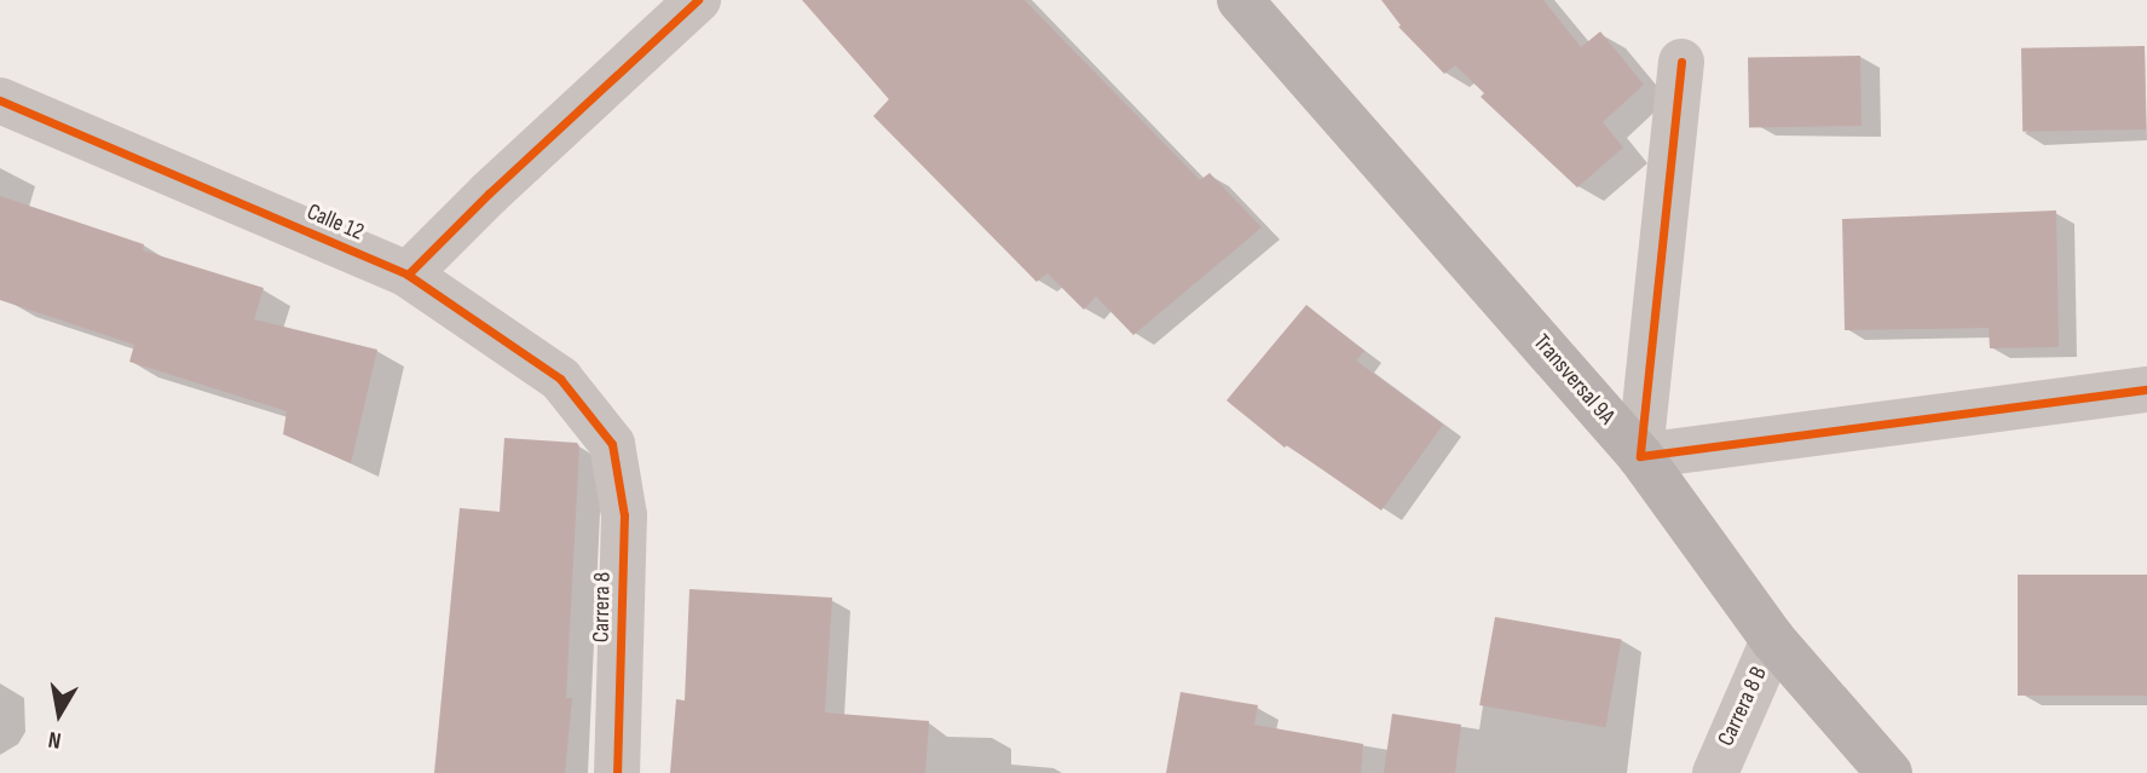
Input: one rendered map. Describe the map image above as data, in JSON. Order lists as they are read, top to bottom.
{
  "streets": {
    "main road": ["Transversal 9A"],
    "street": ["Calle 12", "Carrera 8", "Carrera 8 B"]
  },
  "crossings": [
    ["Calle 12", "Carrera 8"],
    ["Transversal 9A", "Carrera 8 B"]
  ],
  "north": "bottom"
}
